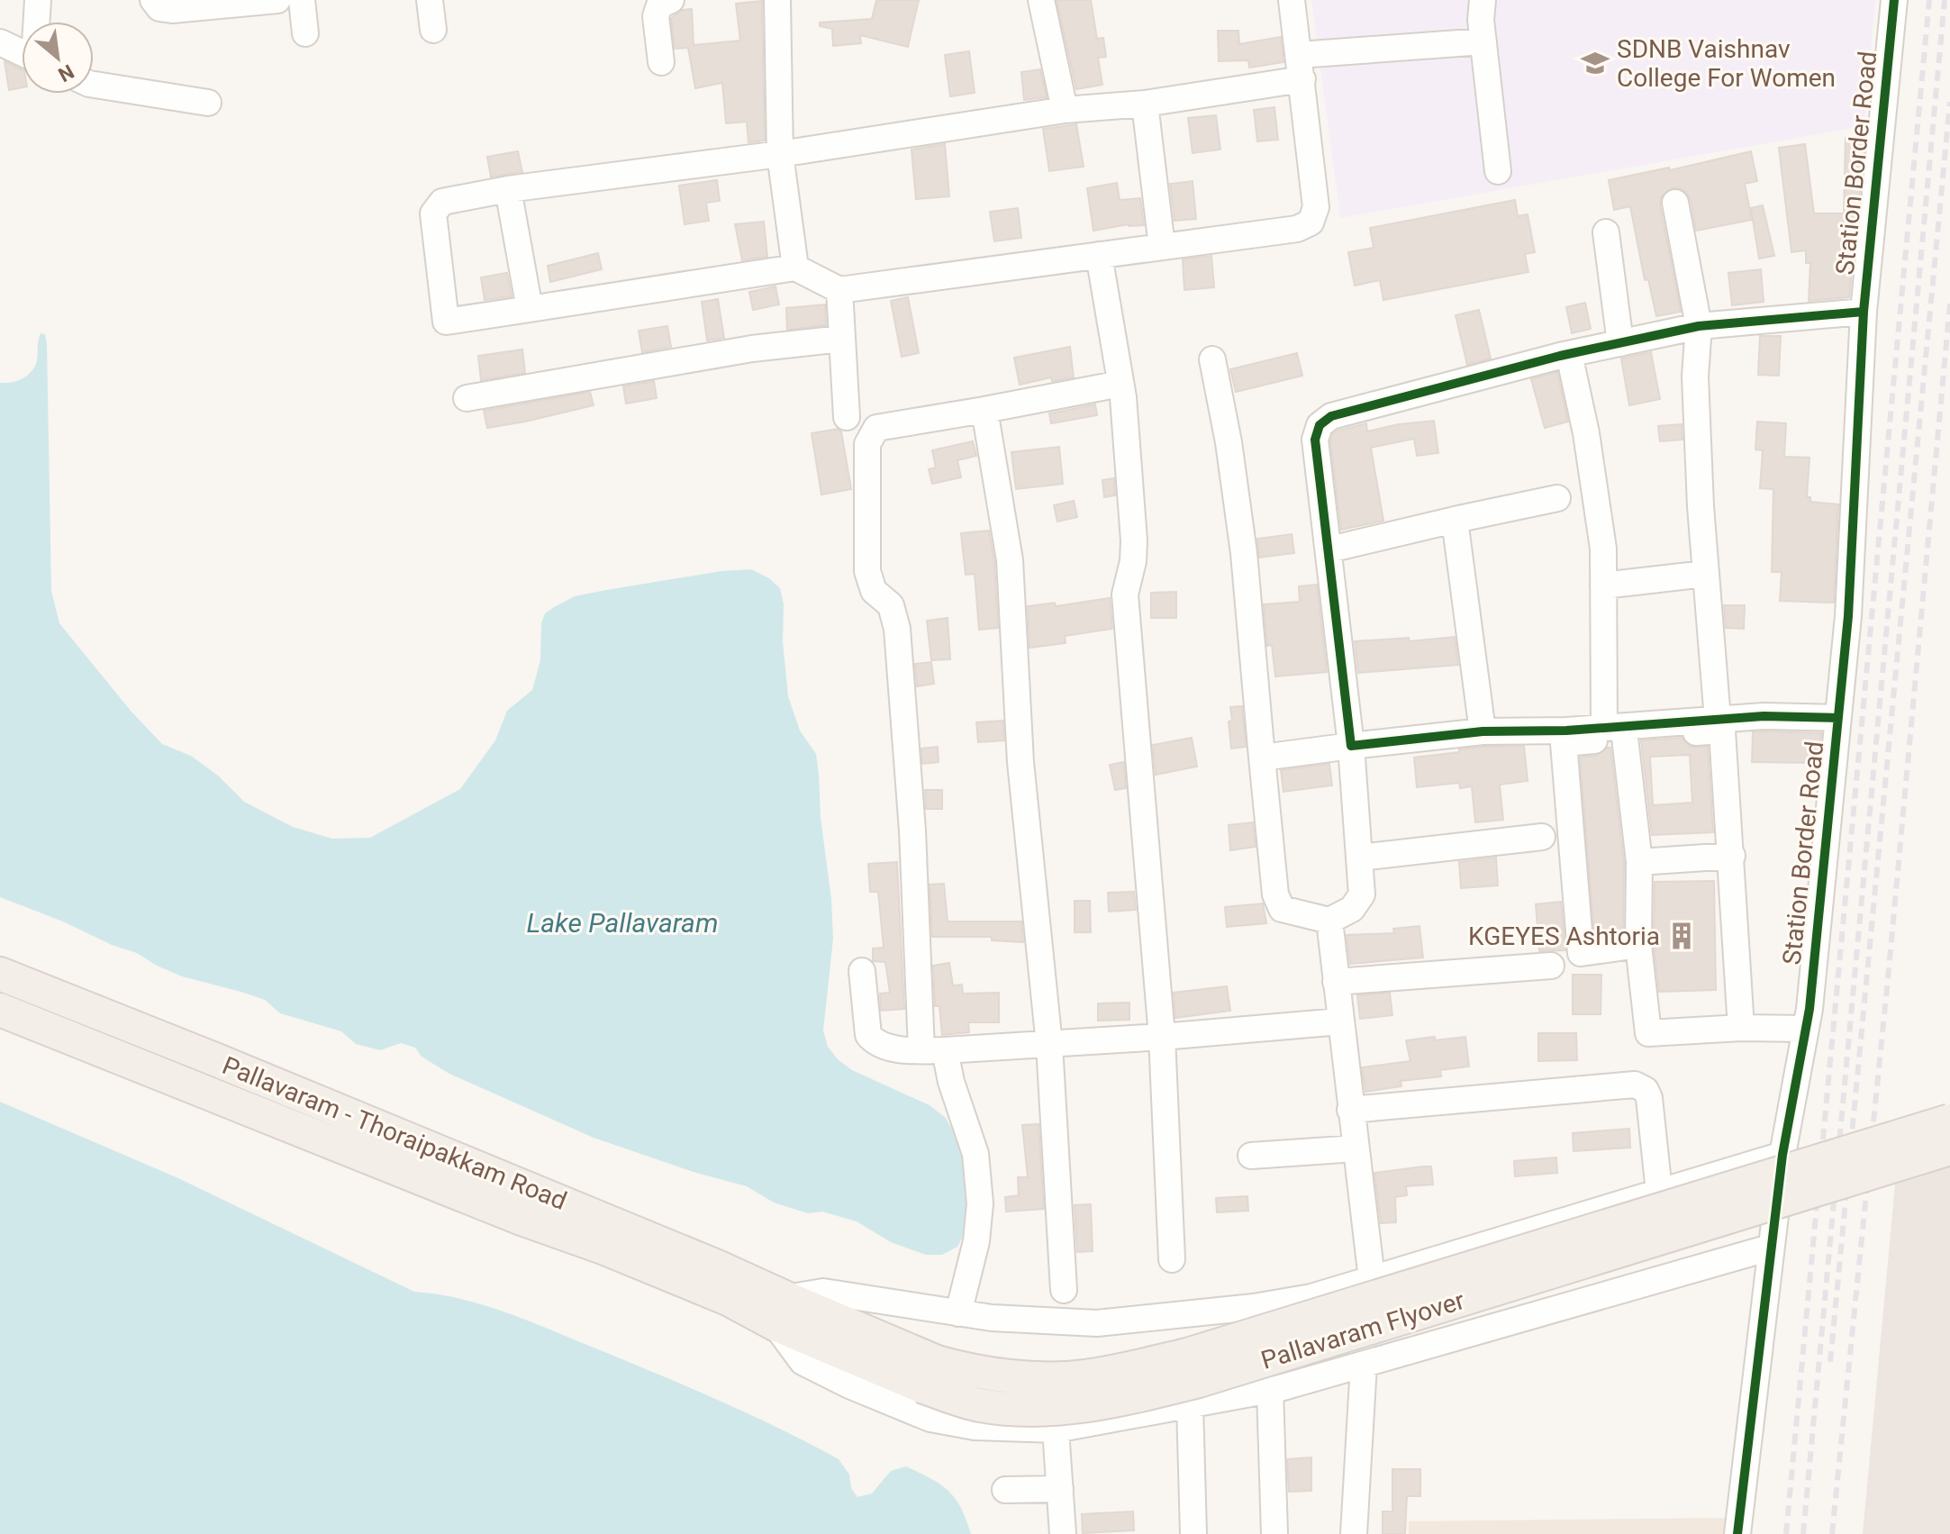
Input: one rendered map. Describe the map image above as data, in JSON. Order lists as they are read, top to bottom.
{
  "streets": {
    "main road": ["Pallavaram - Thoraipakkam Road", "Pallavaram Flyover"],
    "street": ["Station Border Road"]
  },
  "crossings": [
    ["Pallavaram - Thoraipakkam Road", "Pallavaram Flyover"]
  ],
  "water": ["Lake Pallavaram"],
  "places": {
    "school or university": ["SDNB Vaishnav College For Women"],
    "building": ["KGEYES Ashtoria"]
  },
  "north": "bottom right"
}
